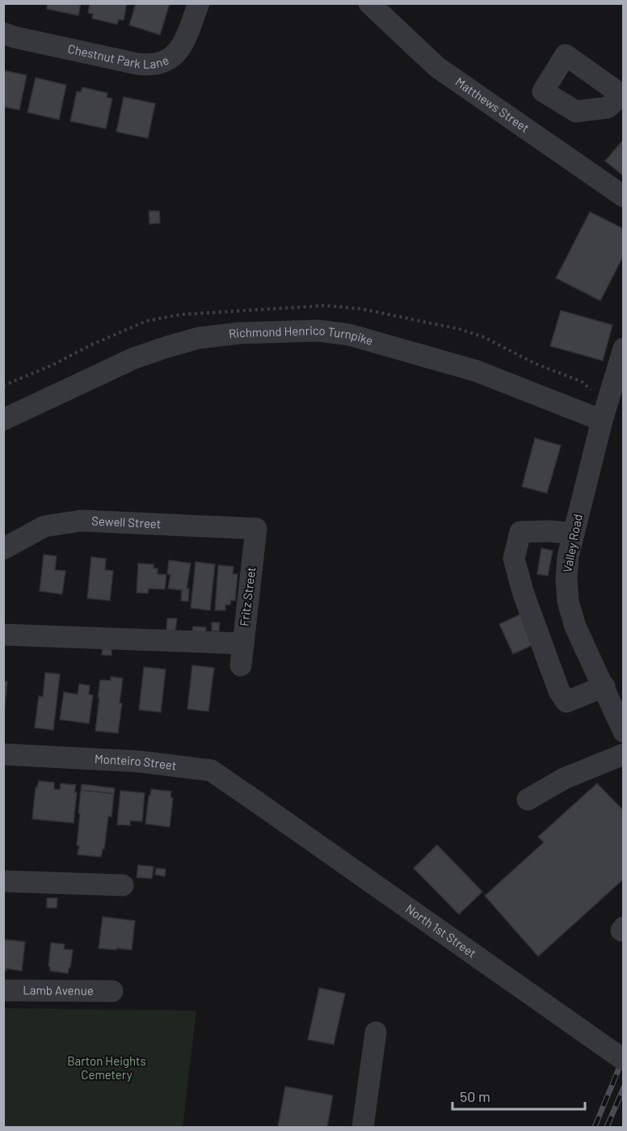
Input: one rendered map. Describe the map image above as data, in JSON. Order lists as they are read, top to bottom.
{
  "streets": {
    "street": [
      "Chestnut Park Lane",
      "Matthews Street",
      "Richmond Henrico Turnpike",
      "Sewell Street",
      "Valley Road",
      "Fritz Street",
      "Monteiro Street",
      "North 1st Street",
      "Lamb Avenue"
    ]
  },
  "crossings": [
    ["Richmond Henrico Turnpike", "Valley Road"],
    ["Sewell Street", "Fritz Street"],
    ["Monteiro Street", "North 1st Street"]
  ],
  "parks": ["Barton Heights Cemetery"],
  "scale_bar": "50 m"
}
